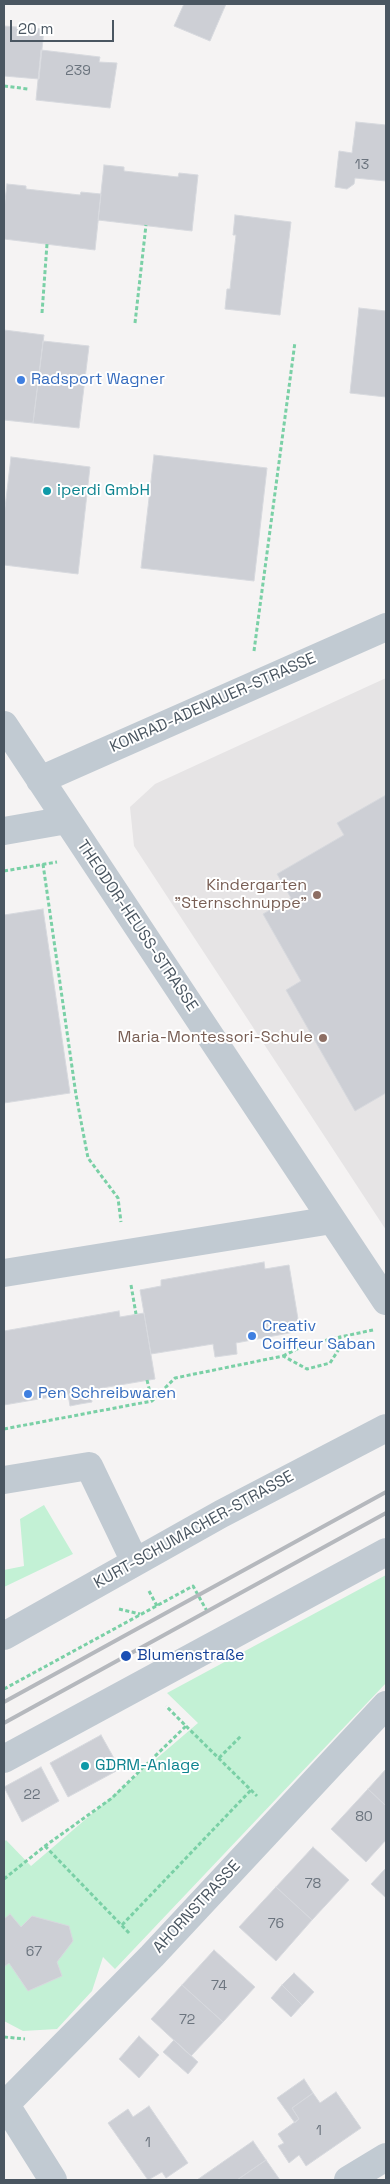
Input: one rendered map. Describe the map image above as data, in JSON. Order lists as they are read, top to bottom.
{
  "streets": {
    "street": [
      "KONRAD-ADENAUER-STRASSE",
      "THEODOR-HEUSS-STRASSE",
      "KURT-SCHUMACHER-STRASSE",
      "AHORNSTRASSE"
    ]
  },
  "crossings": [
    ["KONRAD-ADENAUER-STRASSE", "THEODOR-HEUSS-STRASSE"]
  ],
  "places": [
    "Radsport Wagner",
    "iperdi GmbH",
    "Kindergarten \"Sternschnuppe\"",
    "Maria-Montessori-Schule",
    "Creativ Coiffeur Saban",
    "Pen Schreibwaren",
    "Blumenstraße",
    "GDRM-Anlage"
  ],
  "house_numbers": [
    "239",
    "13",
    "22",
    "80",
    "78",
    "76",
    "67",
    "74",
    "72",
    "1",
    "1"
  ],
  "scale_bar": "20 m"
}
